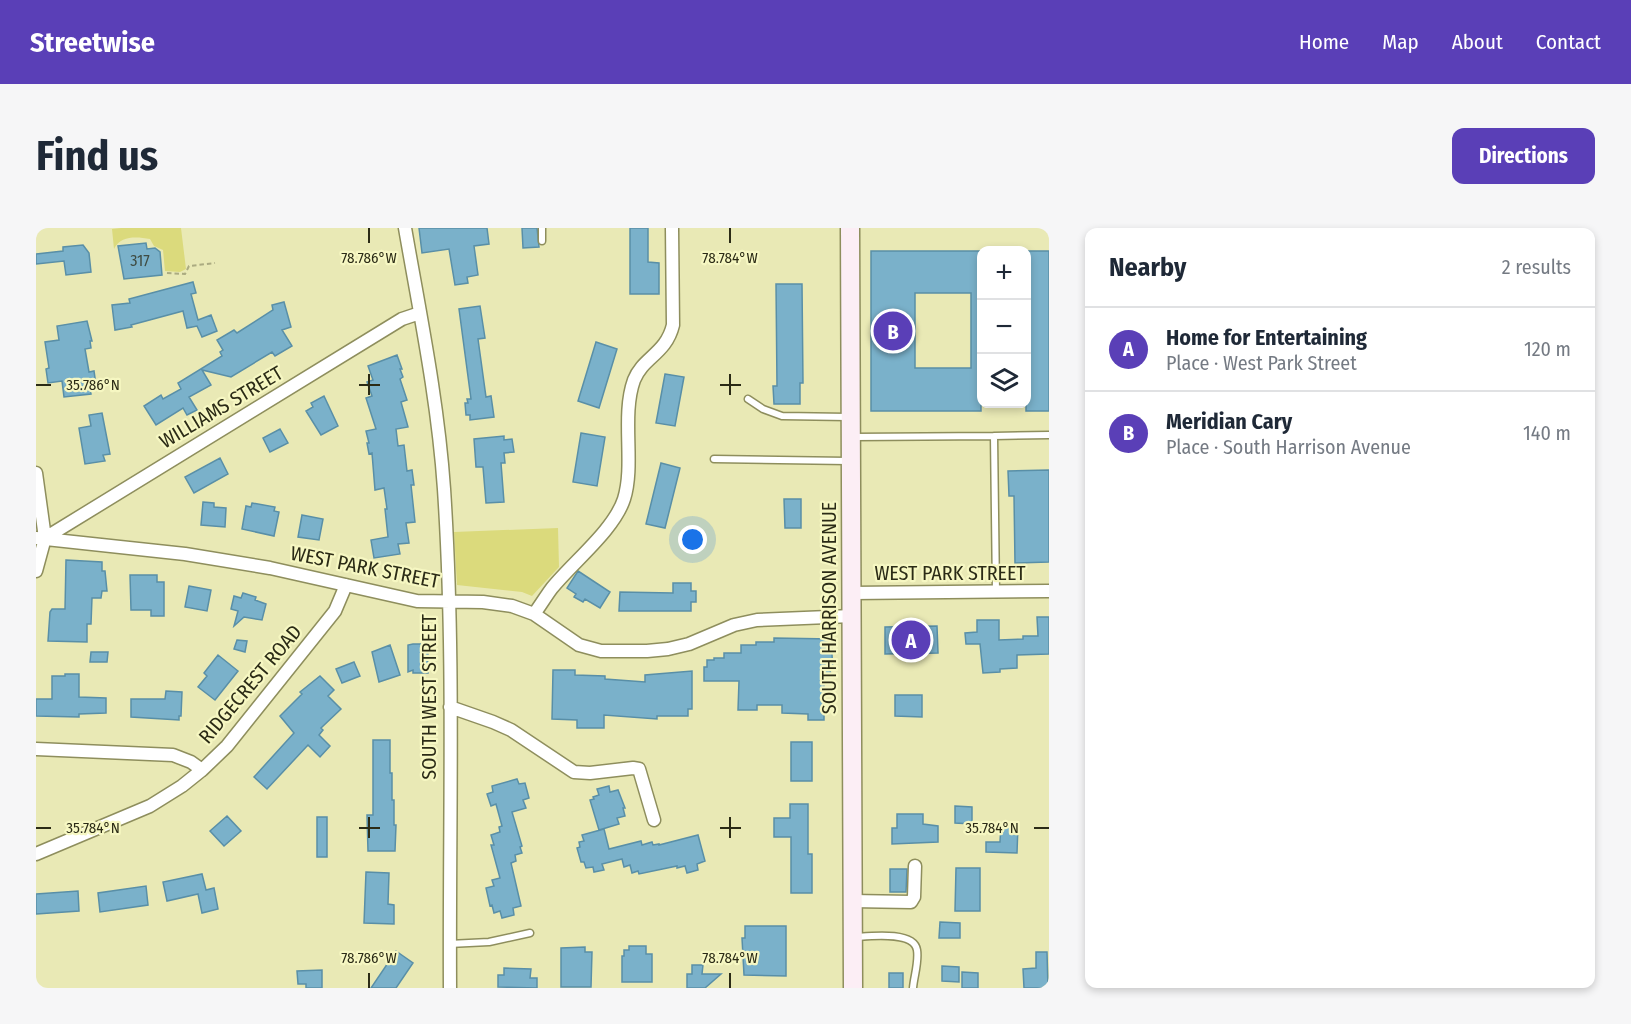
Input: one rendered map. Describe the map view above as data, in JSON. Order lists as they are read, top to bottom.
{
  "streets": {
    "street": [
      "WILLIAMS STREET",
      "WEST PARK STREET",
      "SOUTH HARRISON AVENUE",
      "RIDGECREST ROAD",
      "SOUTH WEST STREET"
    ]
  },
  "crossings": [
    ["WILLIAMS STREET", "WEST PARK STREET"],
    ["WILLIAMS STREET", "SOUTH WEST STREET"],
    ["WEST PARK STREET", "SOUTH HARRISON AVENUE"],
    ["WEST PARK STREET", "RIDGECREST ROAD"],
    ["WEST PARK STREET", "SOUTH WEST STREET"]
  ],
  "house_numbers": ["317"],
  "page": {
    "header": "Streetwise",
    "nav": [
      "Home",
      "Map",
      "About",
      "Contact"
    ],
    "buttons": "Directions",
    "title": "Find us",
    "heading": ["Nearby", "2 results"],
    "map_buttons": ["+", "−"],
    "list": [
      {
        "mark": "A",
        "name": "Home for Entertaining",
        "note": "Place · West Park Street",
        "value": "120 m"
      },
      {
        "mark": "B",
        "name": "Meridian Cary",
        "note": "Place · South Harrison Avenue",
        "value": "140 m"
      }
    ],
    "pins": ["B", "A"]
  },
  "coordinates": [
    "78.786°W",
    "78.784°W",
    "35.786°N",
    "35.784°N"
  ]
}
